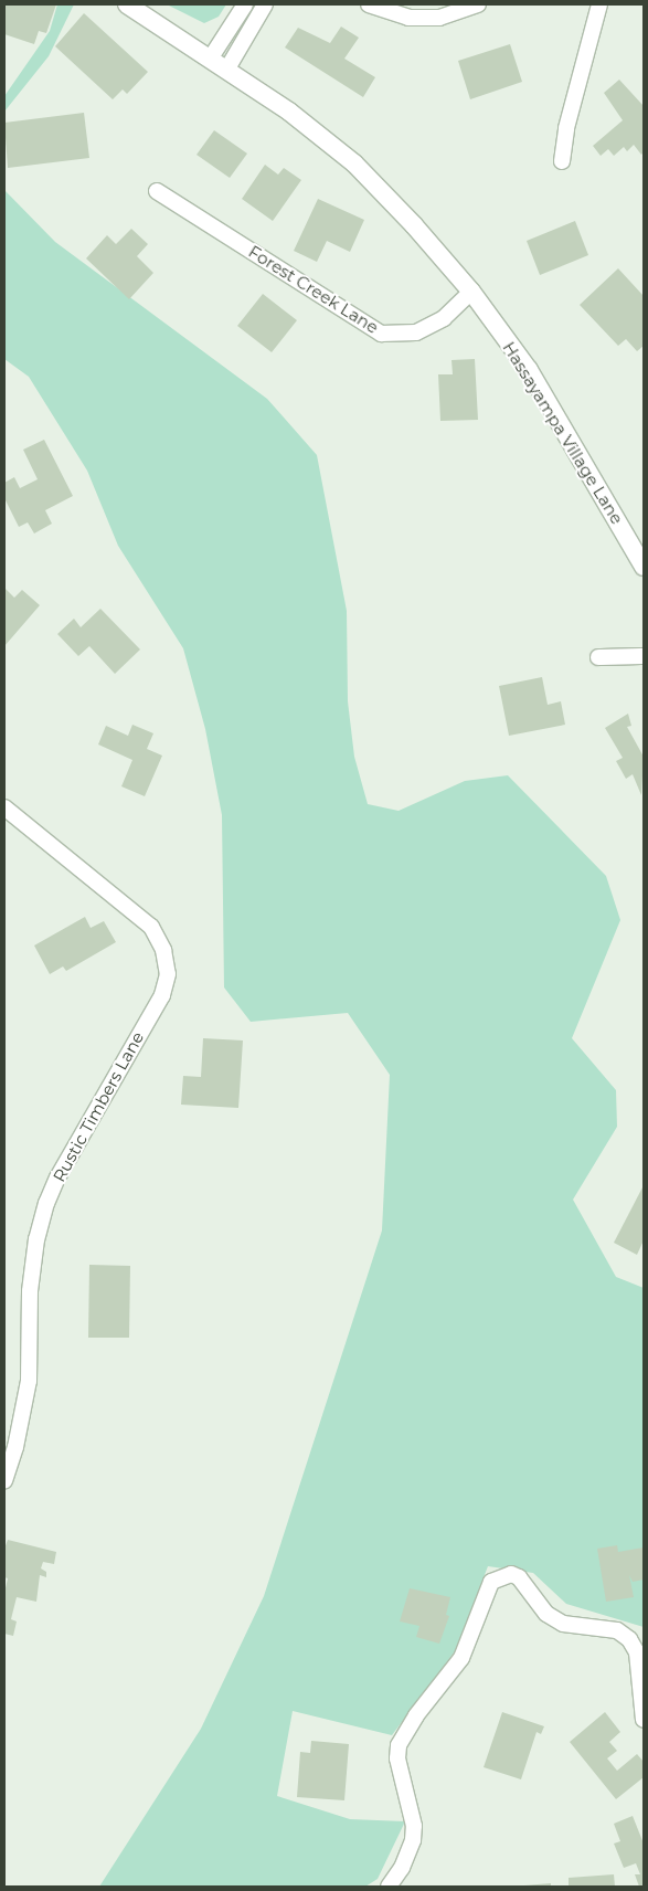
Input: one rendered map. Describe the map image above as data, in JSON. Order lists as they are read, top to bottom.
{
  "streets": {
    "street": ["Forest Creek Lane", "Hassayampa Village Lane", "Rustic Timbers Lane"]
  },
  "crossings": [
    ["Forest Creek Lane", "Hassayampa Village Lane"]
  ]
}
